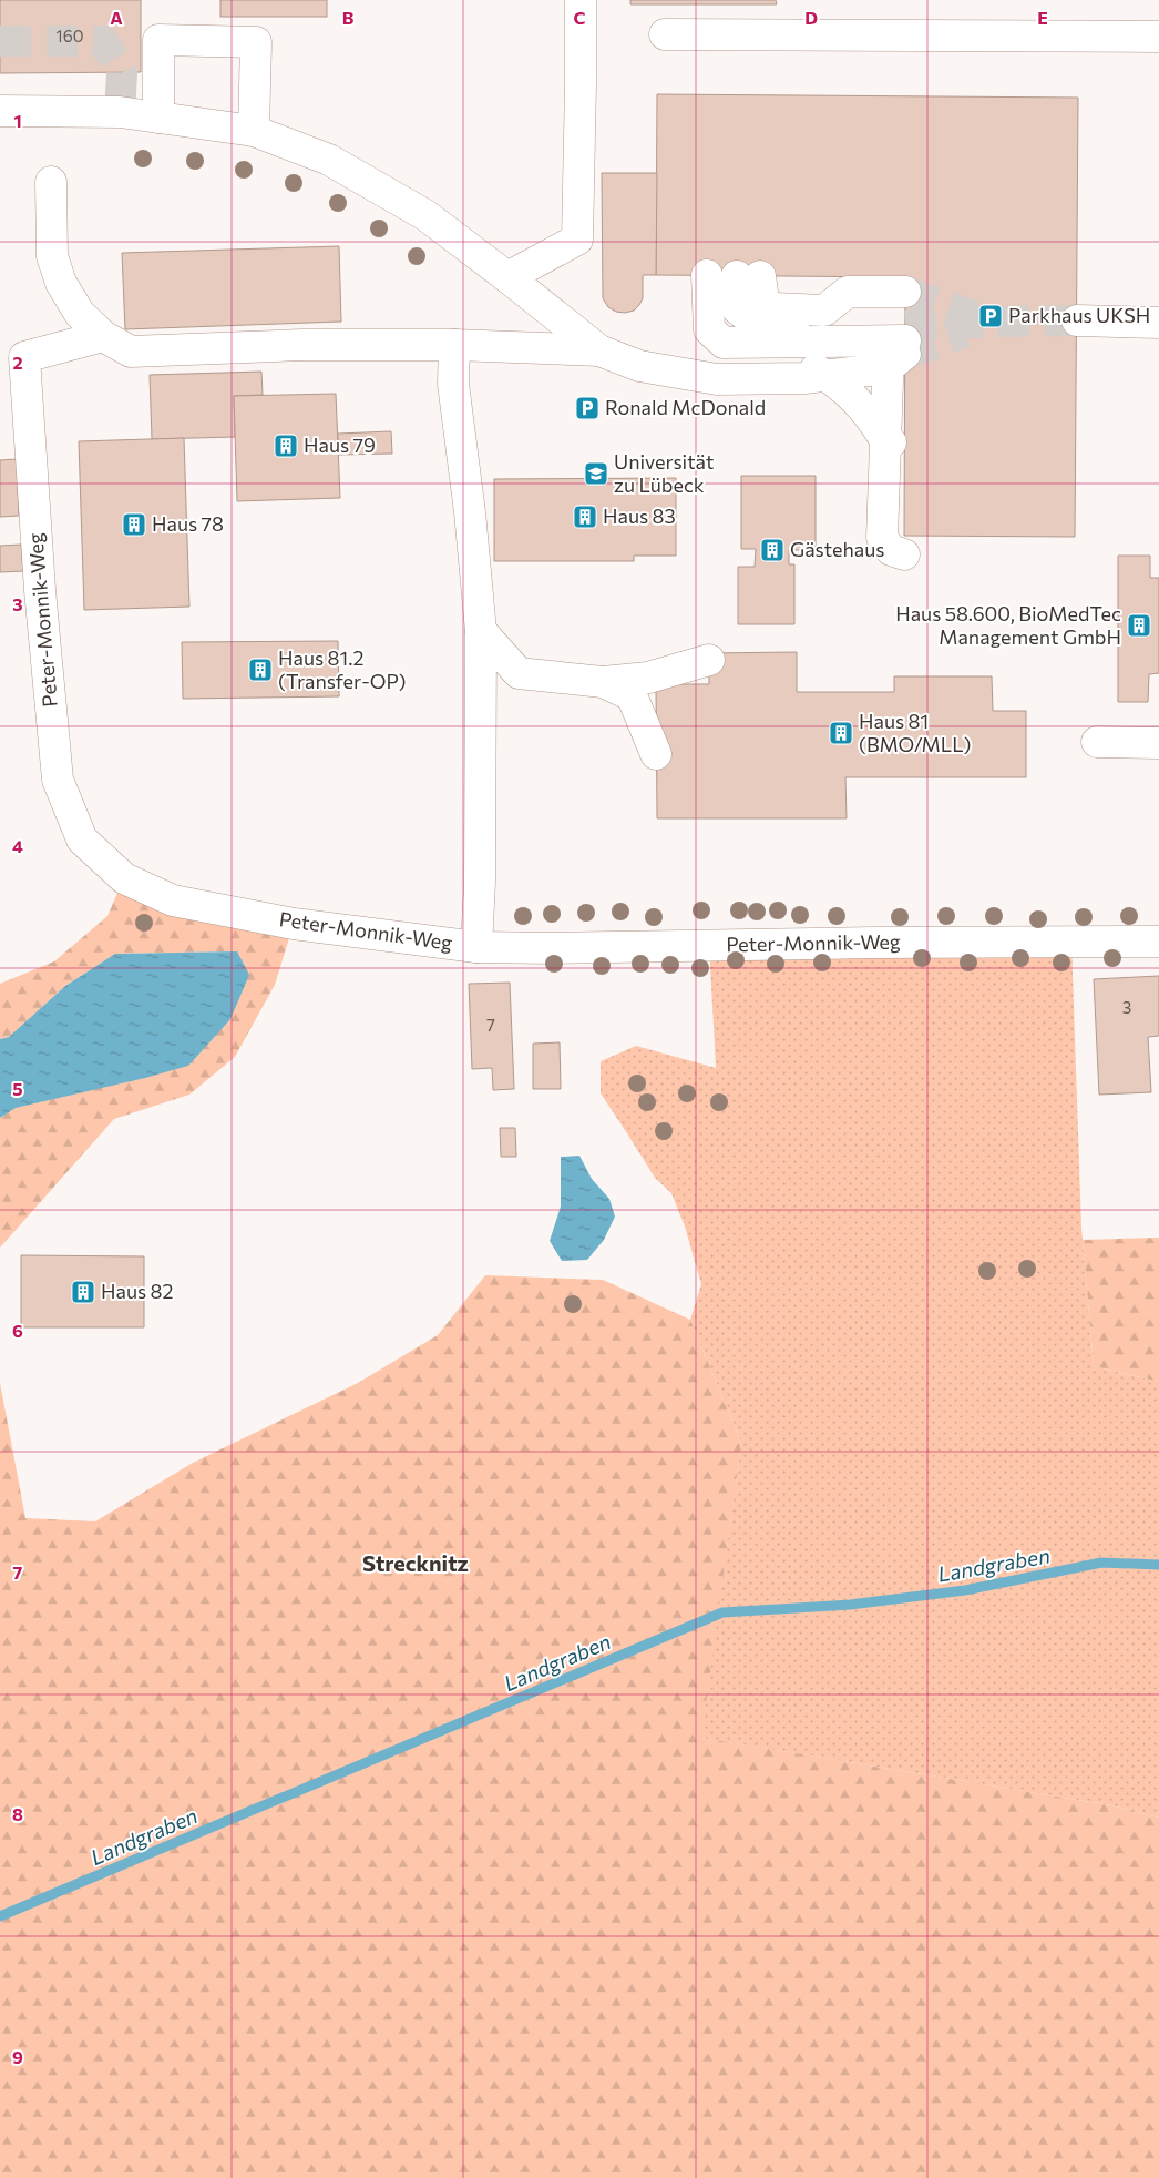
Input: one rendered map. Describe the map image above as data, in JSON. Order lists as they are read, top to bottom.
{
  "streets": {
    "street": ["Peter-Monnik-Weg"]
  },
  "districts": ["Strecknitz"],
  "water": ["Landgraben"],
  "places": {
    "parking": ["Parkhaus UKSH", "Ronald McDonald"],
    "building": [
      "Haus 79",
      "Haus 83",
      "Haus 78",
      "Gästehaus",
      "Haus 58.600, BioMedTec Management GmbH",
      "Haus 81.2 (Transfer-OP)",
      "Haus 81 (BMO/MLL)",
      "Haus 82"
    ],
    "school or university": ["Universität zu Lübeck"]
  },
  "house_numbers": ["160", "3", "7"],
  "grid": {
    "columns": [
      "A",
      "B",
      "C",
      "D",
      "E"
    ],
    "rows": [
      "1",
      "2",
      "3",
      "4",
      "5",
      "6",
      "7",
      "8",
      "9"
    ]
  }
}
